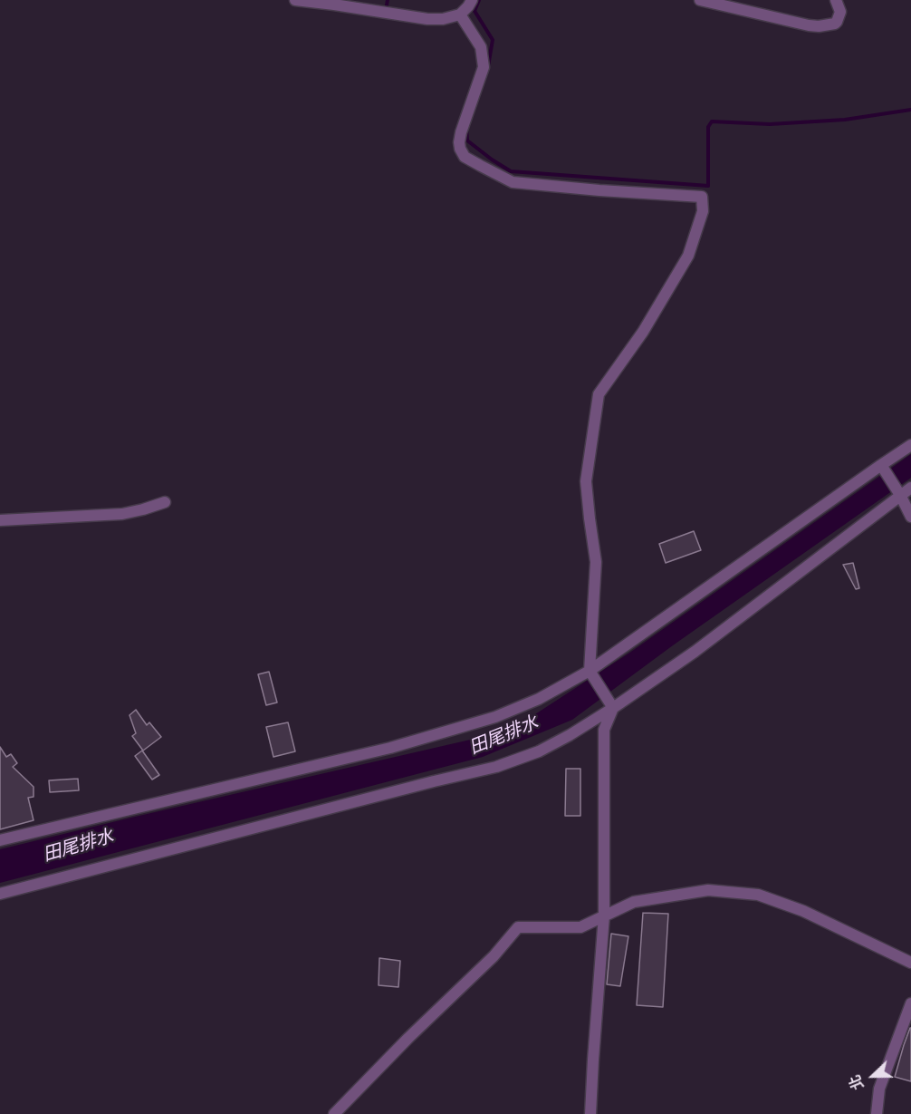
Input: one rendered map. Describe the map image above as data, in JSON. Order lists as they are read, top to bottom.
{
  "water": ["田尾排水"],
  "north": "left"
}
